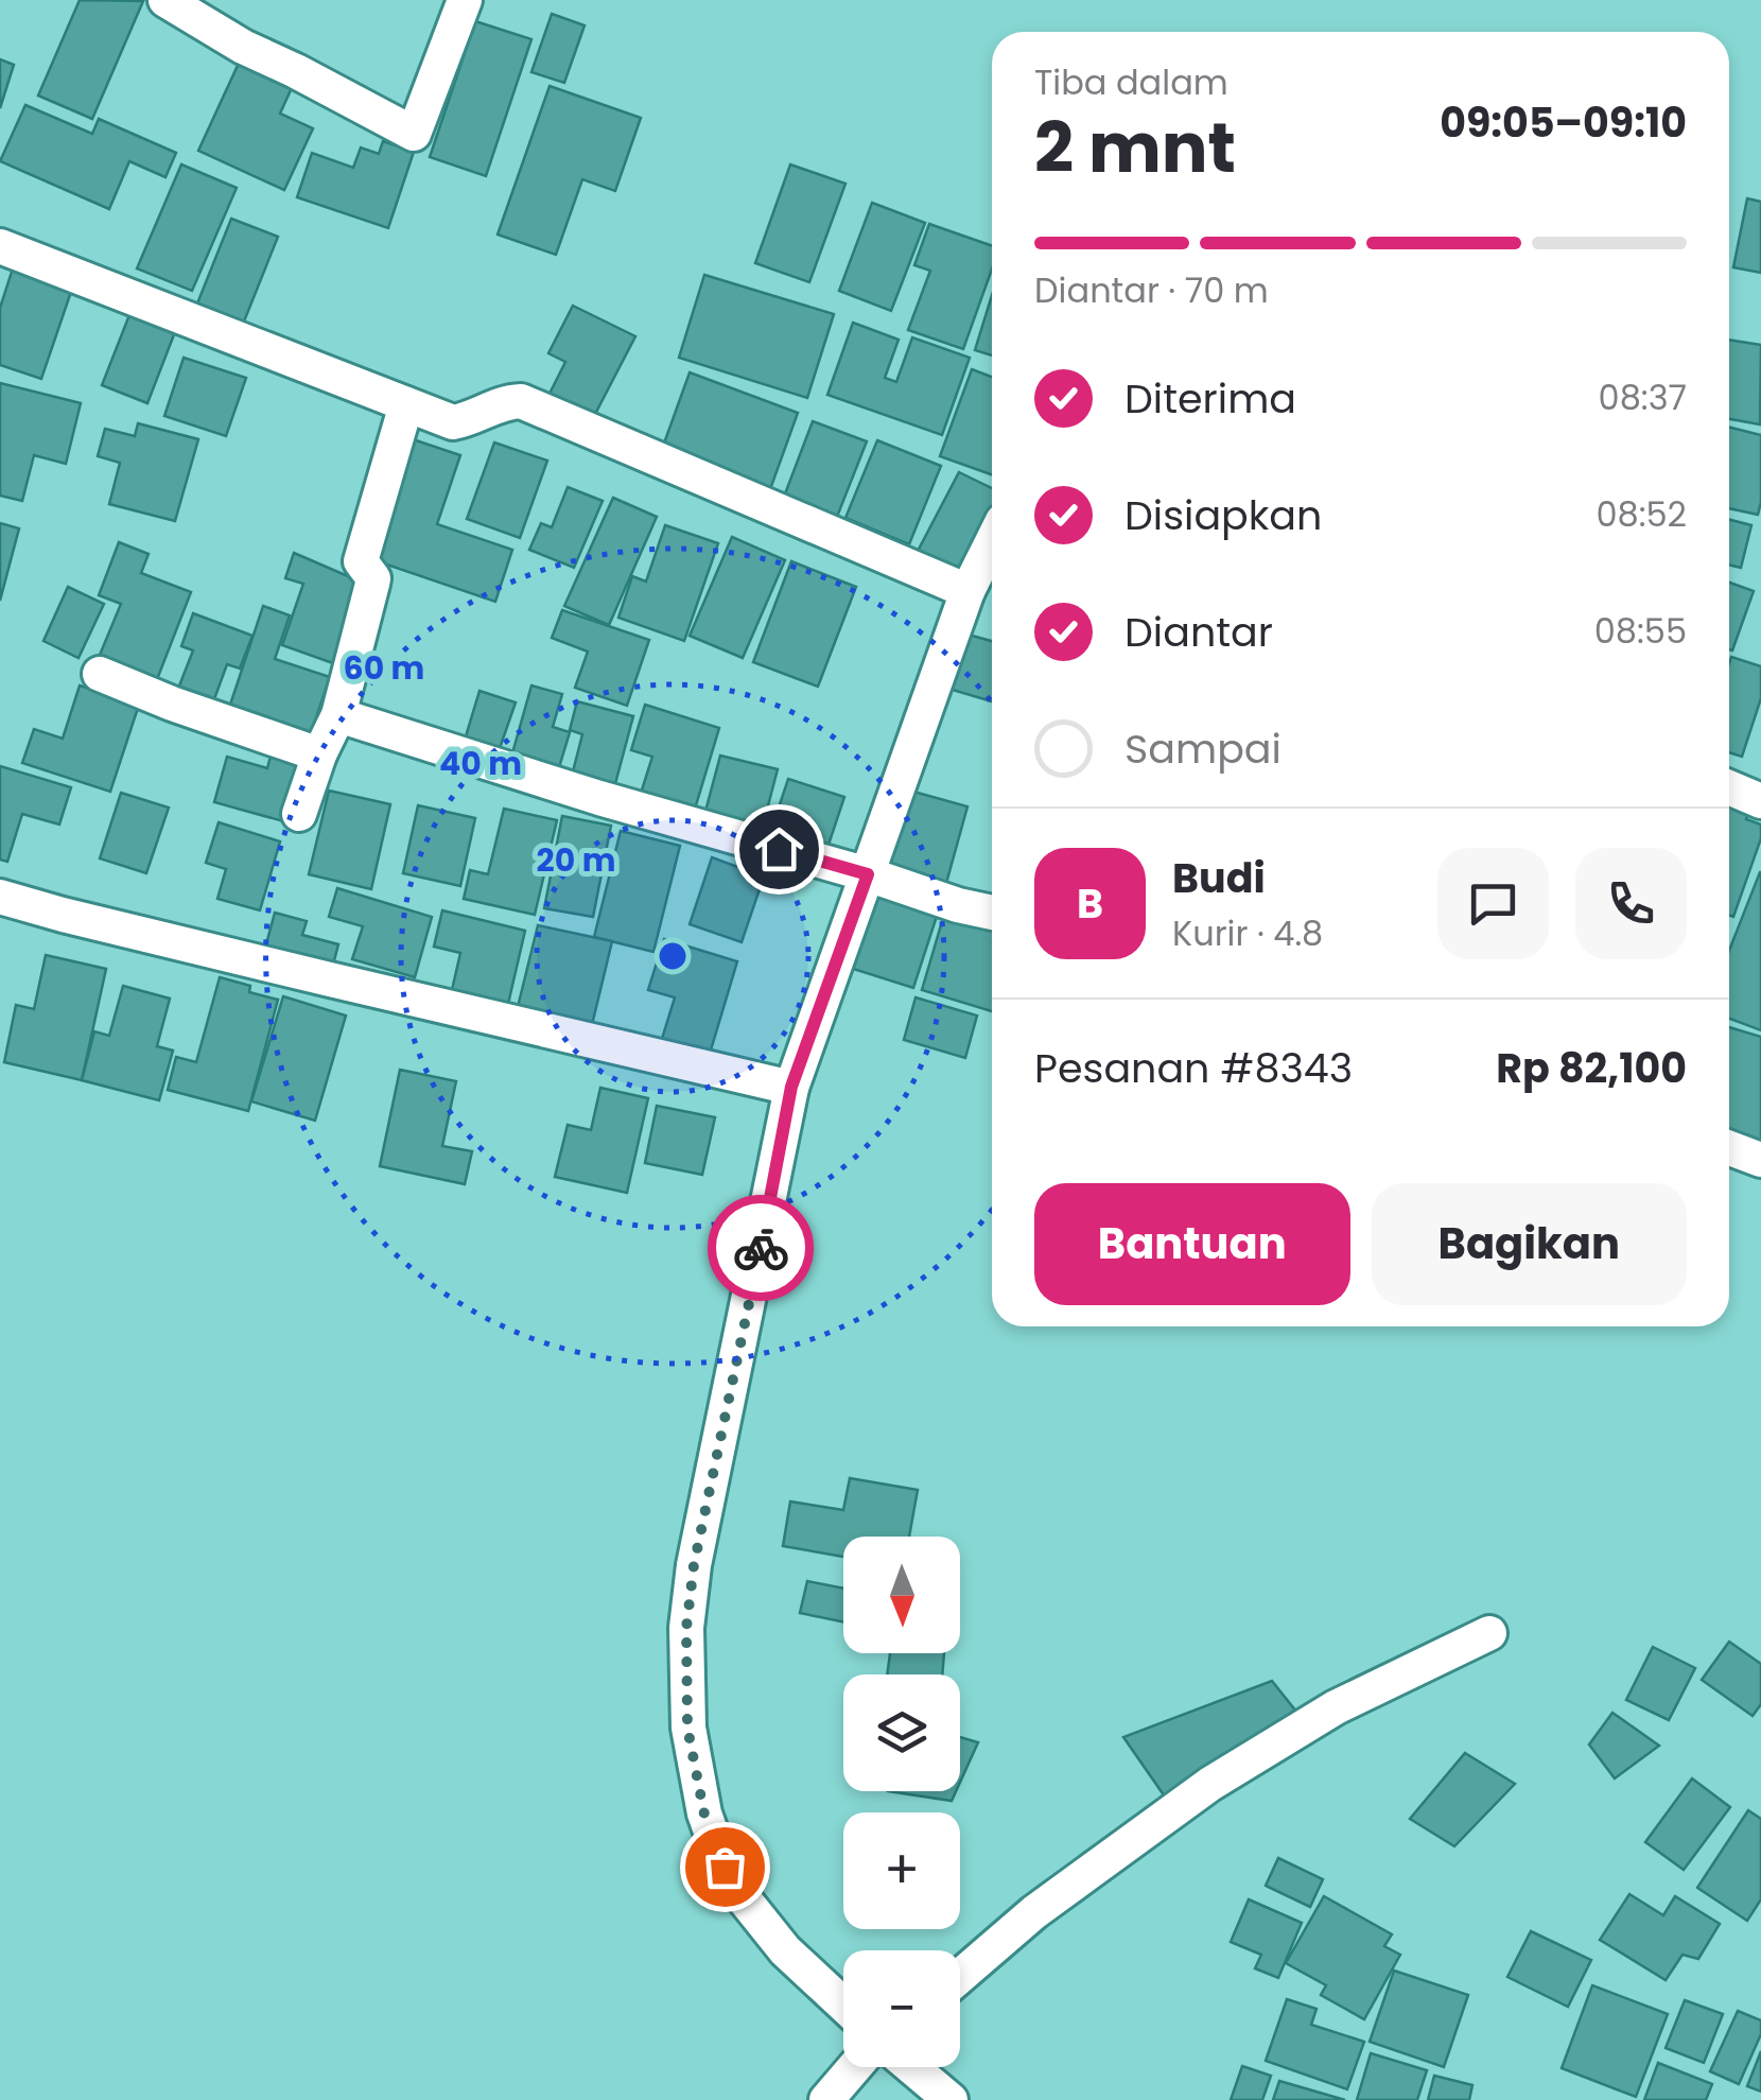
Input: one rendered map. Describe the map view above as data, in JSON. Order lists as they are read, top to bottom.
{
  "north": "bottom",
  "page": {
    "heading": ["2 mnt", "Tiba dalam", "09:05–09:10"],
    "panel": [
      "Budi",
      "Kurir · 4.8",
      "Pesanan #8343",
      "Rp 82,100"
    ],
    "bar": "Diantar · 70 m",
    "list": [
      ["Diterima", "08:37"],
      ["Disiapkan", "08:52"],
      ["Diantar", "08:55"],
      "Sampai"
    ],
    "round": "B",
    "buttons": ["Bantuan", "Bagikan"],
    "map_buttons": ["+", "−"]
  },
  "rings": ["60 m", "40 m", "20 m"]
}
